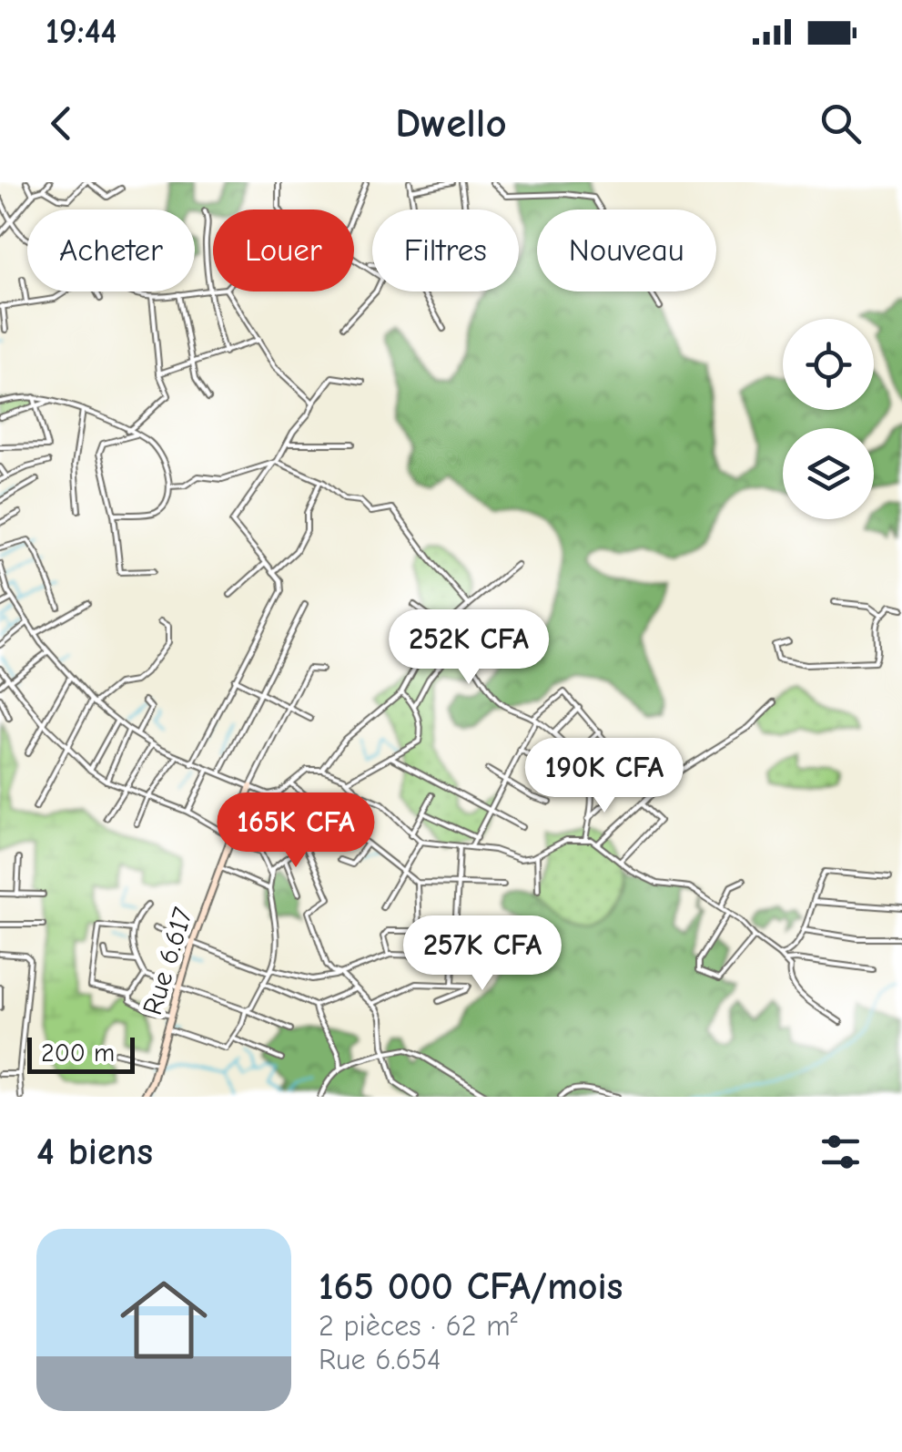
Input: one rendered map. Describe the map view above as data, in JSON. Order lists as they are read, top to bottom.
{
  "streets": {
    "street": ["Rue 6.617"]
  },
  "scale_bar": "200 m",
  "page": {
    "status": "19:44",
    "header": "Dwello",
    "chip": [
      "Acheter",
      "Louer",
      "Filtres",
      "Nouveau"
    ],
    "price": [
      "252K CFA",
      "190K CFA",
      "165K CFA",
      "257K CFA"
    ],
    "scale": "200 m",
    "heading": "4 biens",
    "list": [
      {
        "name": "165 000 CFA/mois",
        "note": "2 pièces · 62 m² · Rue 6.654"
      }
    ]
  }
}
